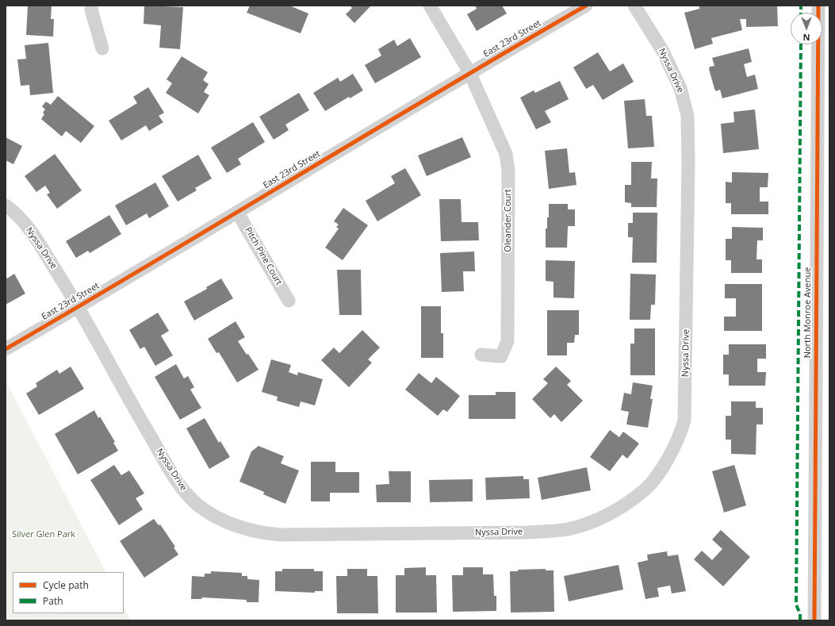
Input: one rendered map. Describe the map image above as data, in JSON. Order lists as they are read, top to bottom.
{
  "streets": {
    "street": [
      "East 23rd Street",
      "Nyssa Drive",
      "Oleander Court",
      "Pitch Pine Court",
      "North Monroe Avenue"
    ]
  },
  "crossings": [
    ["East 23rd Street", "Nyssa Drive"],
    ["East 23rd Street", "Oleander Court"],
    ["East 23rd Street", "Pitch Pine Court"]
  ],
  "parks": ["Silver Glen Park"],
  "legend": ["Cycle path", "Path"],
  "north": "bottom"
}
